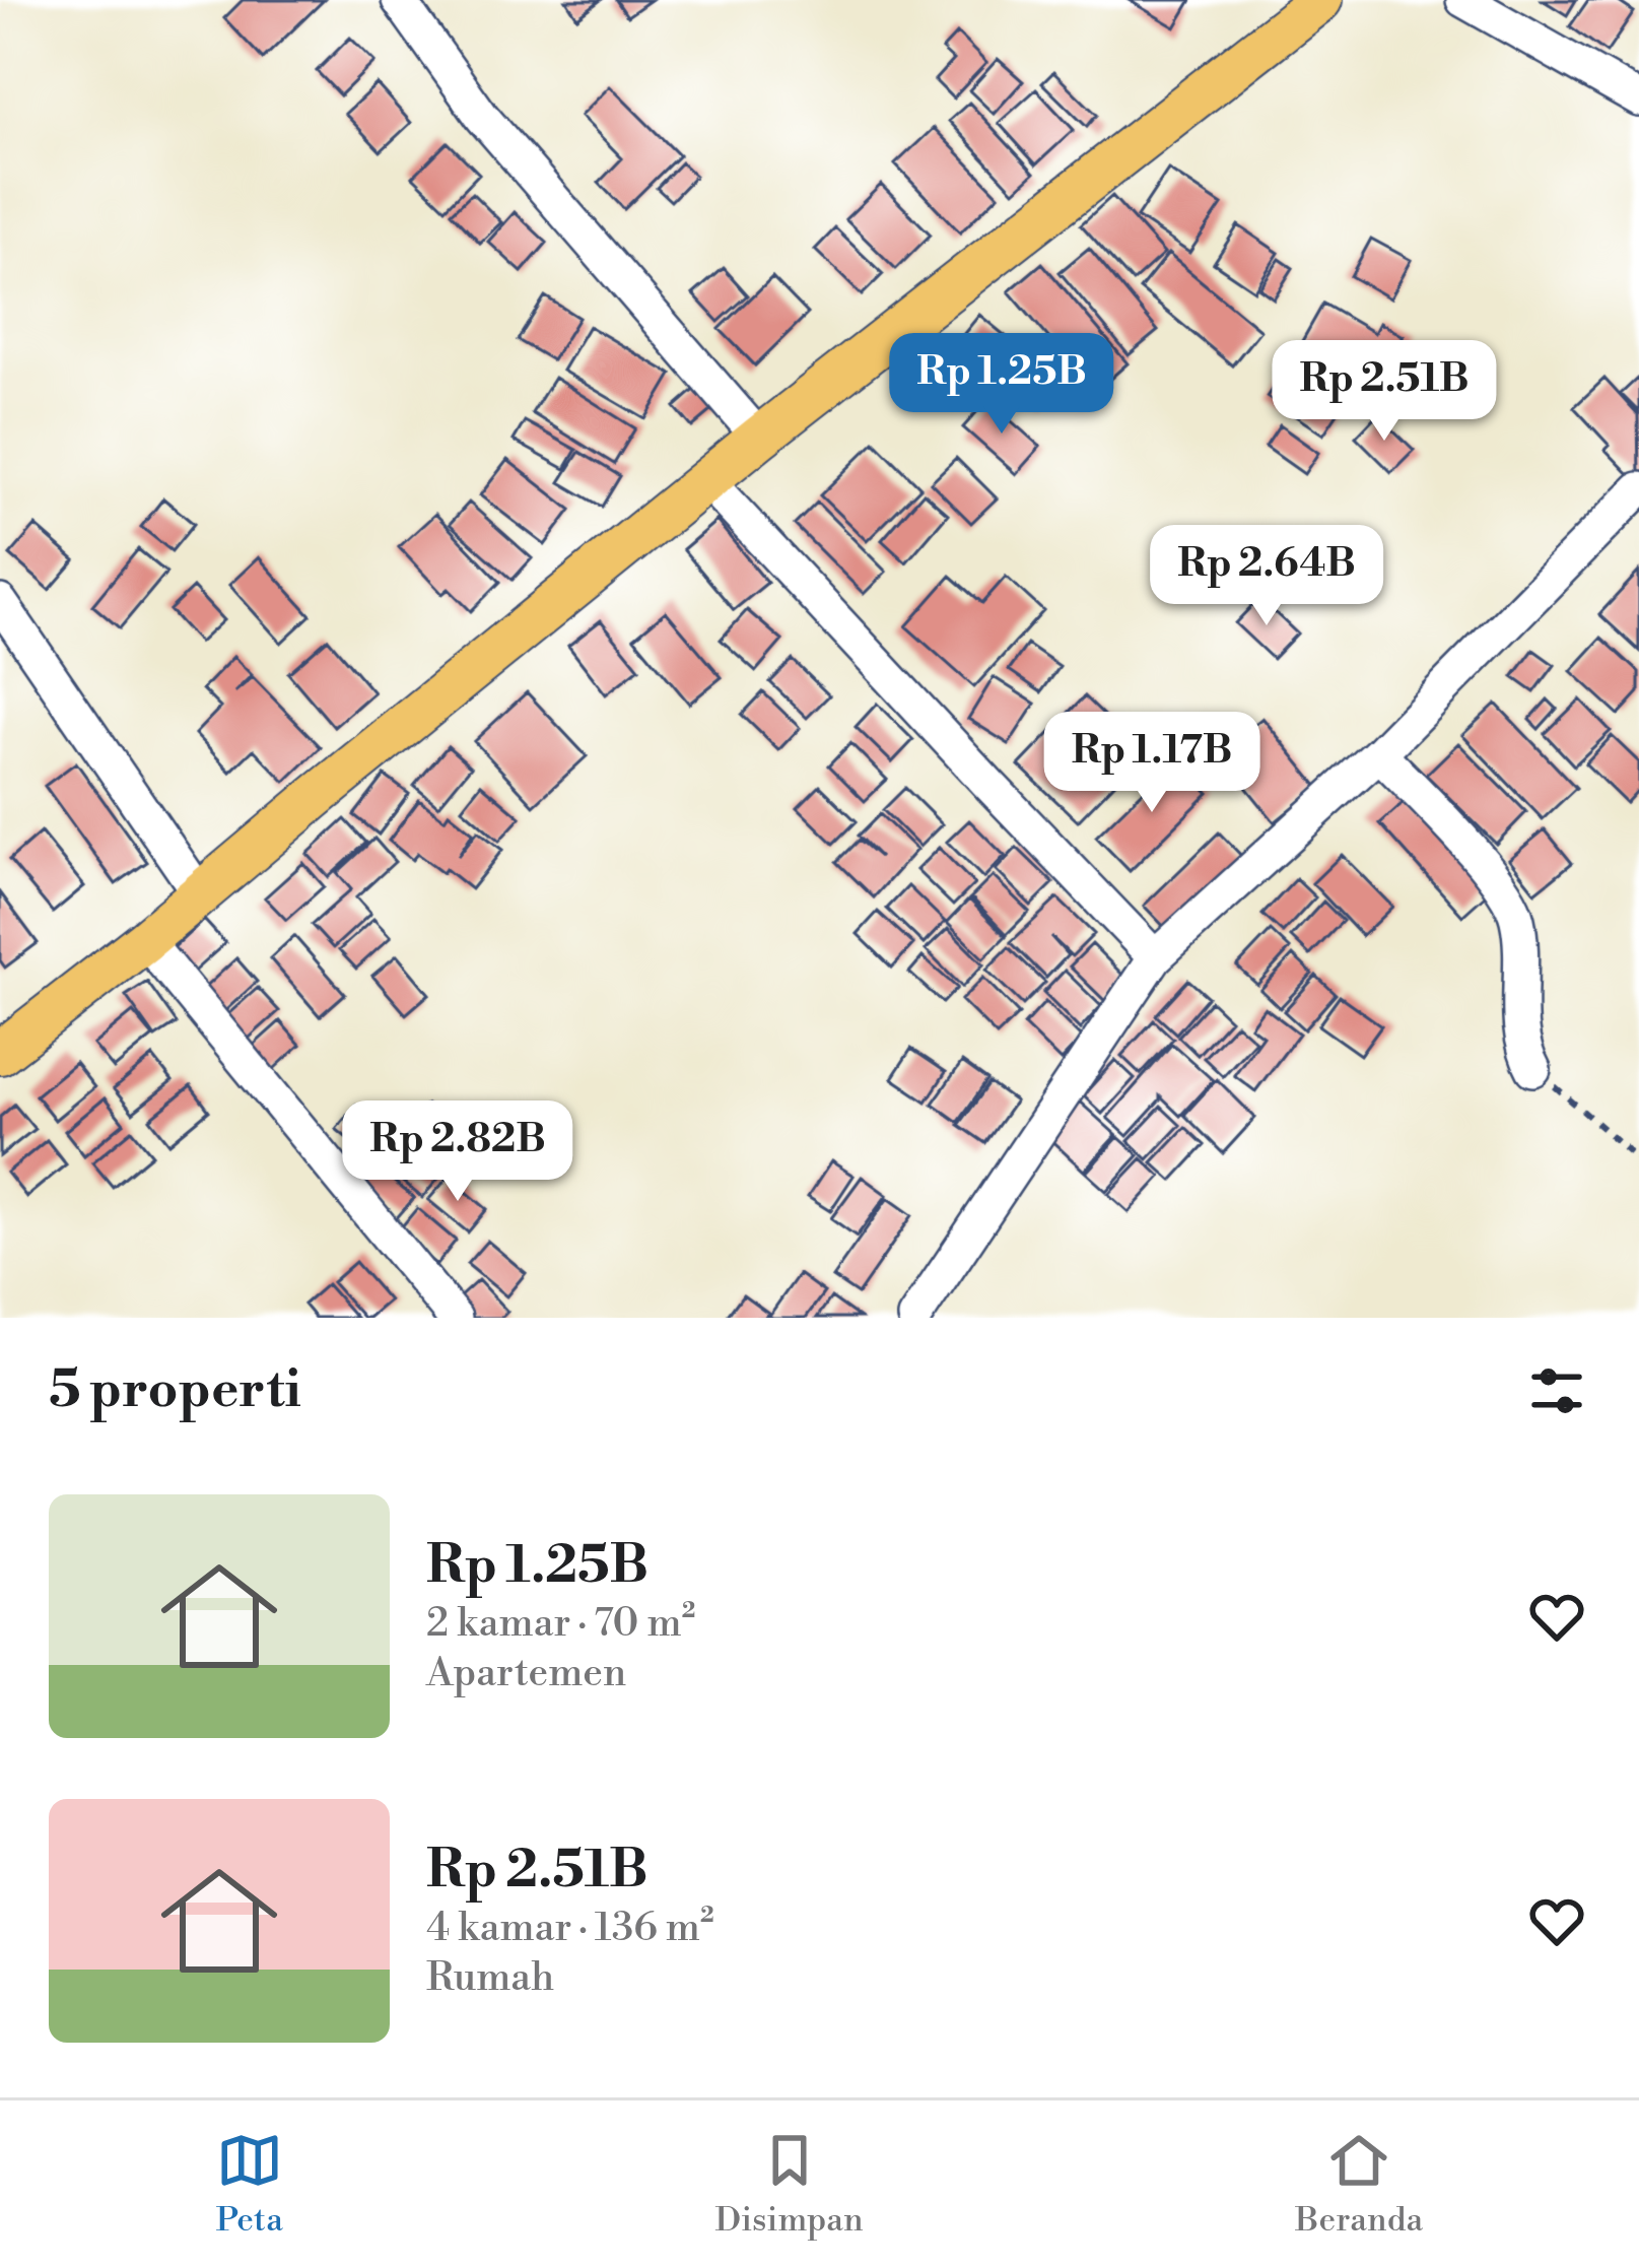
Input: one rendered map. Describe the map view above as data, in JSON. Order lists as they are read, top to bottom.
{
  "page": {
    "price": [
      "Rp 1.25B",
      "Rp 2.51B",
      "Rp 2.64B",
      "Rp 1.17B",
      "Rp 2.82B"
    ],
    "heading": "5 properti",
    "list": [
      {
        "name": "Rp 1.25B",
        "note": "2 kamar · 70 m² · Apartemen"
      },
      {
        "name": "Rp 2.51B",
        "note": "4 kamar · 136 m² · Rumah"
      }
    ],
    "tabs": ["Peta", "Disimpan", "Beranda"]
  }
}
